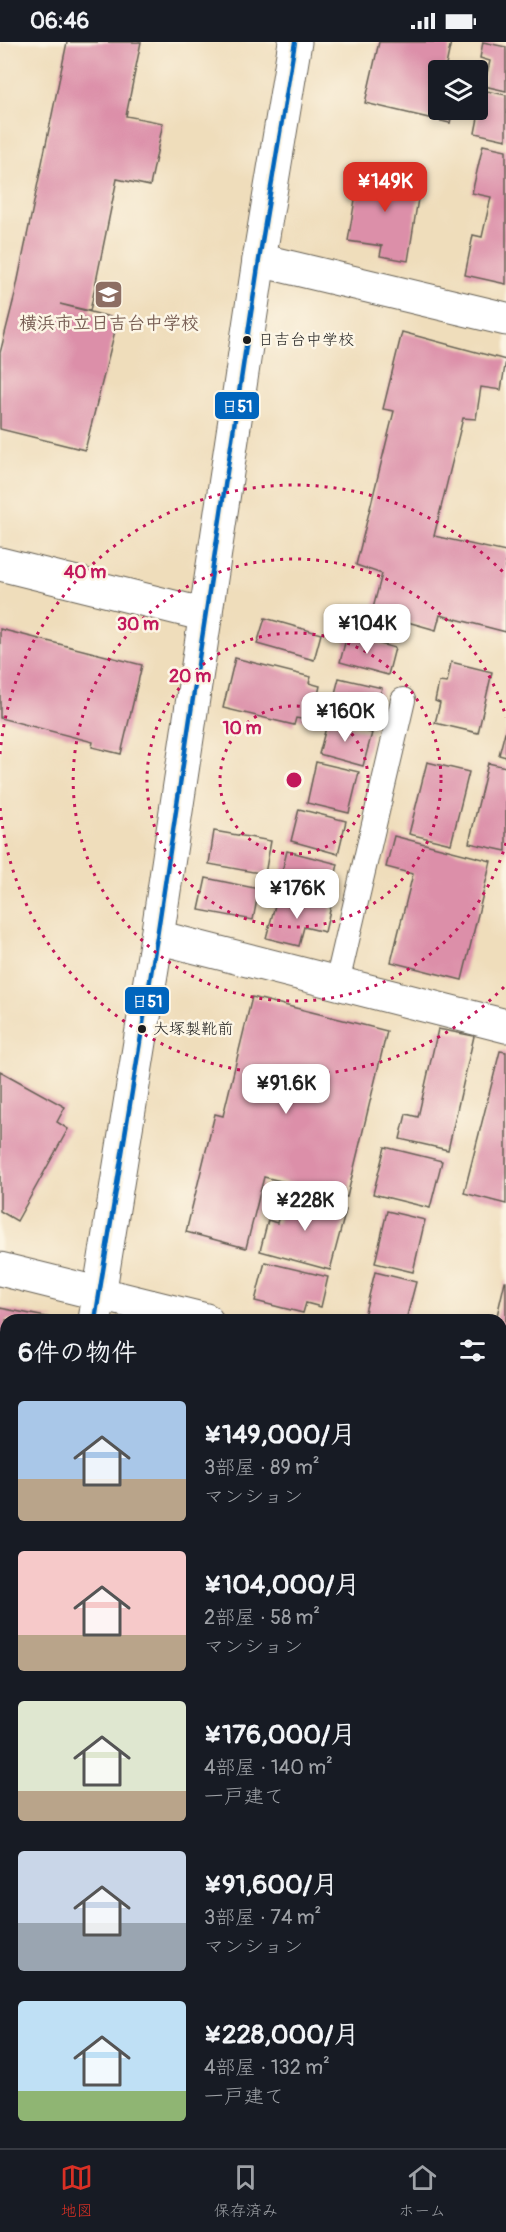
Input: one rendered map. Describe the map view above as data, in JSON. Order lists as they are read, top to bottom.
{
  "places": {
    "school or university": ["横浜市立日吉台中学校"],
    "other": ["日吉台中学校", "大塚製靴前"]
  },
  "lines": ["transit line 日51"],
  "page": {
    "status": "06:46",
    "price": [
      "¥149K",
      "¥104K",
      "¥160K",
      "¥176K",
      "¥91.6K",
      "¥228K"
    ],
    "heading": "6件の物件",
    "list": [
      {
        "name": "¥149,000/月",
        "note": "3部屋 · 89 m² · マンション"
      },
      {
        "name": "¥104,000/月",
        "note": "2部屋 · 58 m² · マンション"
      },
      {
        "name": "¥176,000/月",
        "note": "4部屋 · 140 m² · 一戸建て"
      },
      {
        "name": "¥91,600/月",
        "note": "3部屋 · 74 m² · マンション"
      },
      {
        "name": "¥228,000/月",
        "note": "4部屋 · 132 m² · 一戸建て"
      }
    ],
    "tabs": ["地図", "保存済み", "ホーム"]
  },
  "rings": [
    "40 m",
    "30 m",
    "20 m",
    "10 m"
  ]
}
